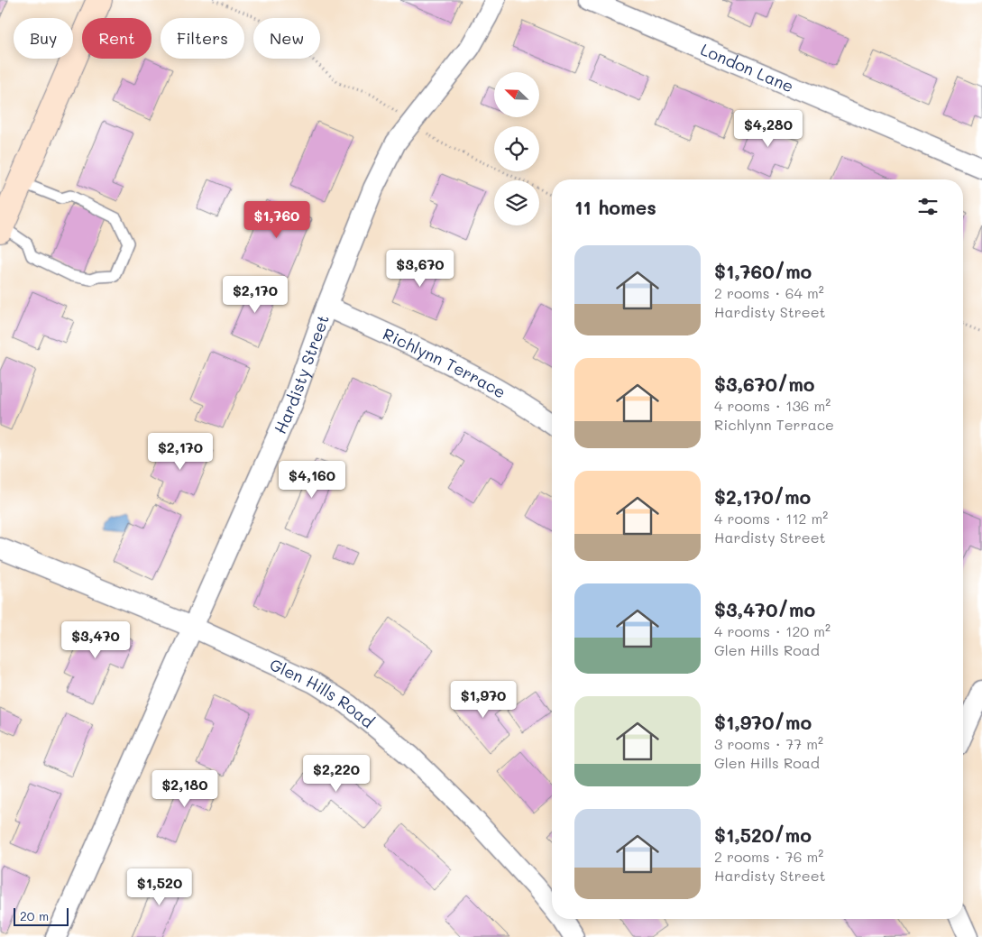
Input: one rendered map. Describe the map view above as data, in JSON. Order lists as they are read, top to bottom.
{
  "streets": {
    "street": [
      "London Lane",
      "Richlynn Terrace",
      "Hardisty Street",
      "Glen Hills Road"
    ]
  },
  "crossings": [
    ["Richlynn Terrace", "Hardisty Street"],
    ["Hardisty Street", "Glen Hills Road"]
  ],
  "scale_bar": "20 m",
  "north": "top left",
  "page": {
    "chip": [
      "Buy",
      "Rent",
      "Filters",
      "New"
    ],
    "price": [
      "$4,280",
      "$1,760",
      "$3,670",
      "$2,170",
      "$2,170",
      "$4,160",
      "$3,470",
      "$1,970",
      "$2,220",
      "$2,180",
      "$1,520"
    ],
    "heading": "11 homes",
    "list": [
      {
        "name": "$1,760/mo",
        "note": "2 rooms · 64 m² · Hardisty Street"
      },
      {
        "name": "$3,670/mo",
        "note": "4 rooms · 136 m² · Richlynn Terrace"
      },
      {
        "name": "$2,170/mo",
        "note": "4 rooms · 112 m² · Hardisty Street"
      },
      {
        "name": "$3,470/mo",
        "note": "4 rooms · 120 m² · Glen Hills Road"
      },
      {
        "name": "$1,970/mo",
        "note": "3 rooms · 77 m² · Glen Hills Road"
      },
      {
        "name": "$1,520/mo",
        "note": "2 rooms · 76 m² · Hardisty Street"
      }
    ],
    "scale": "20 m"
  }
}
